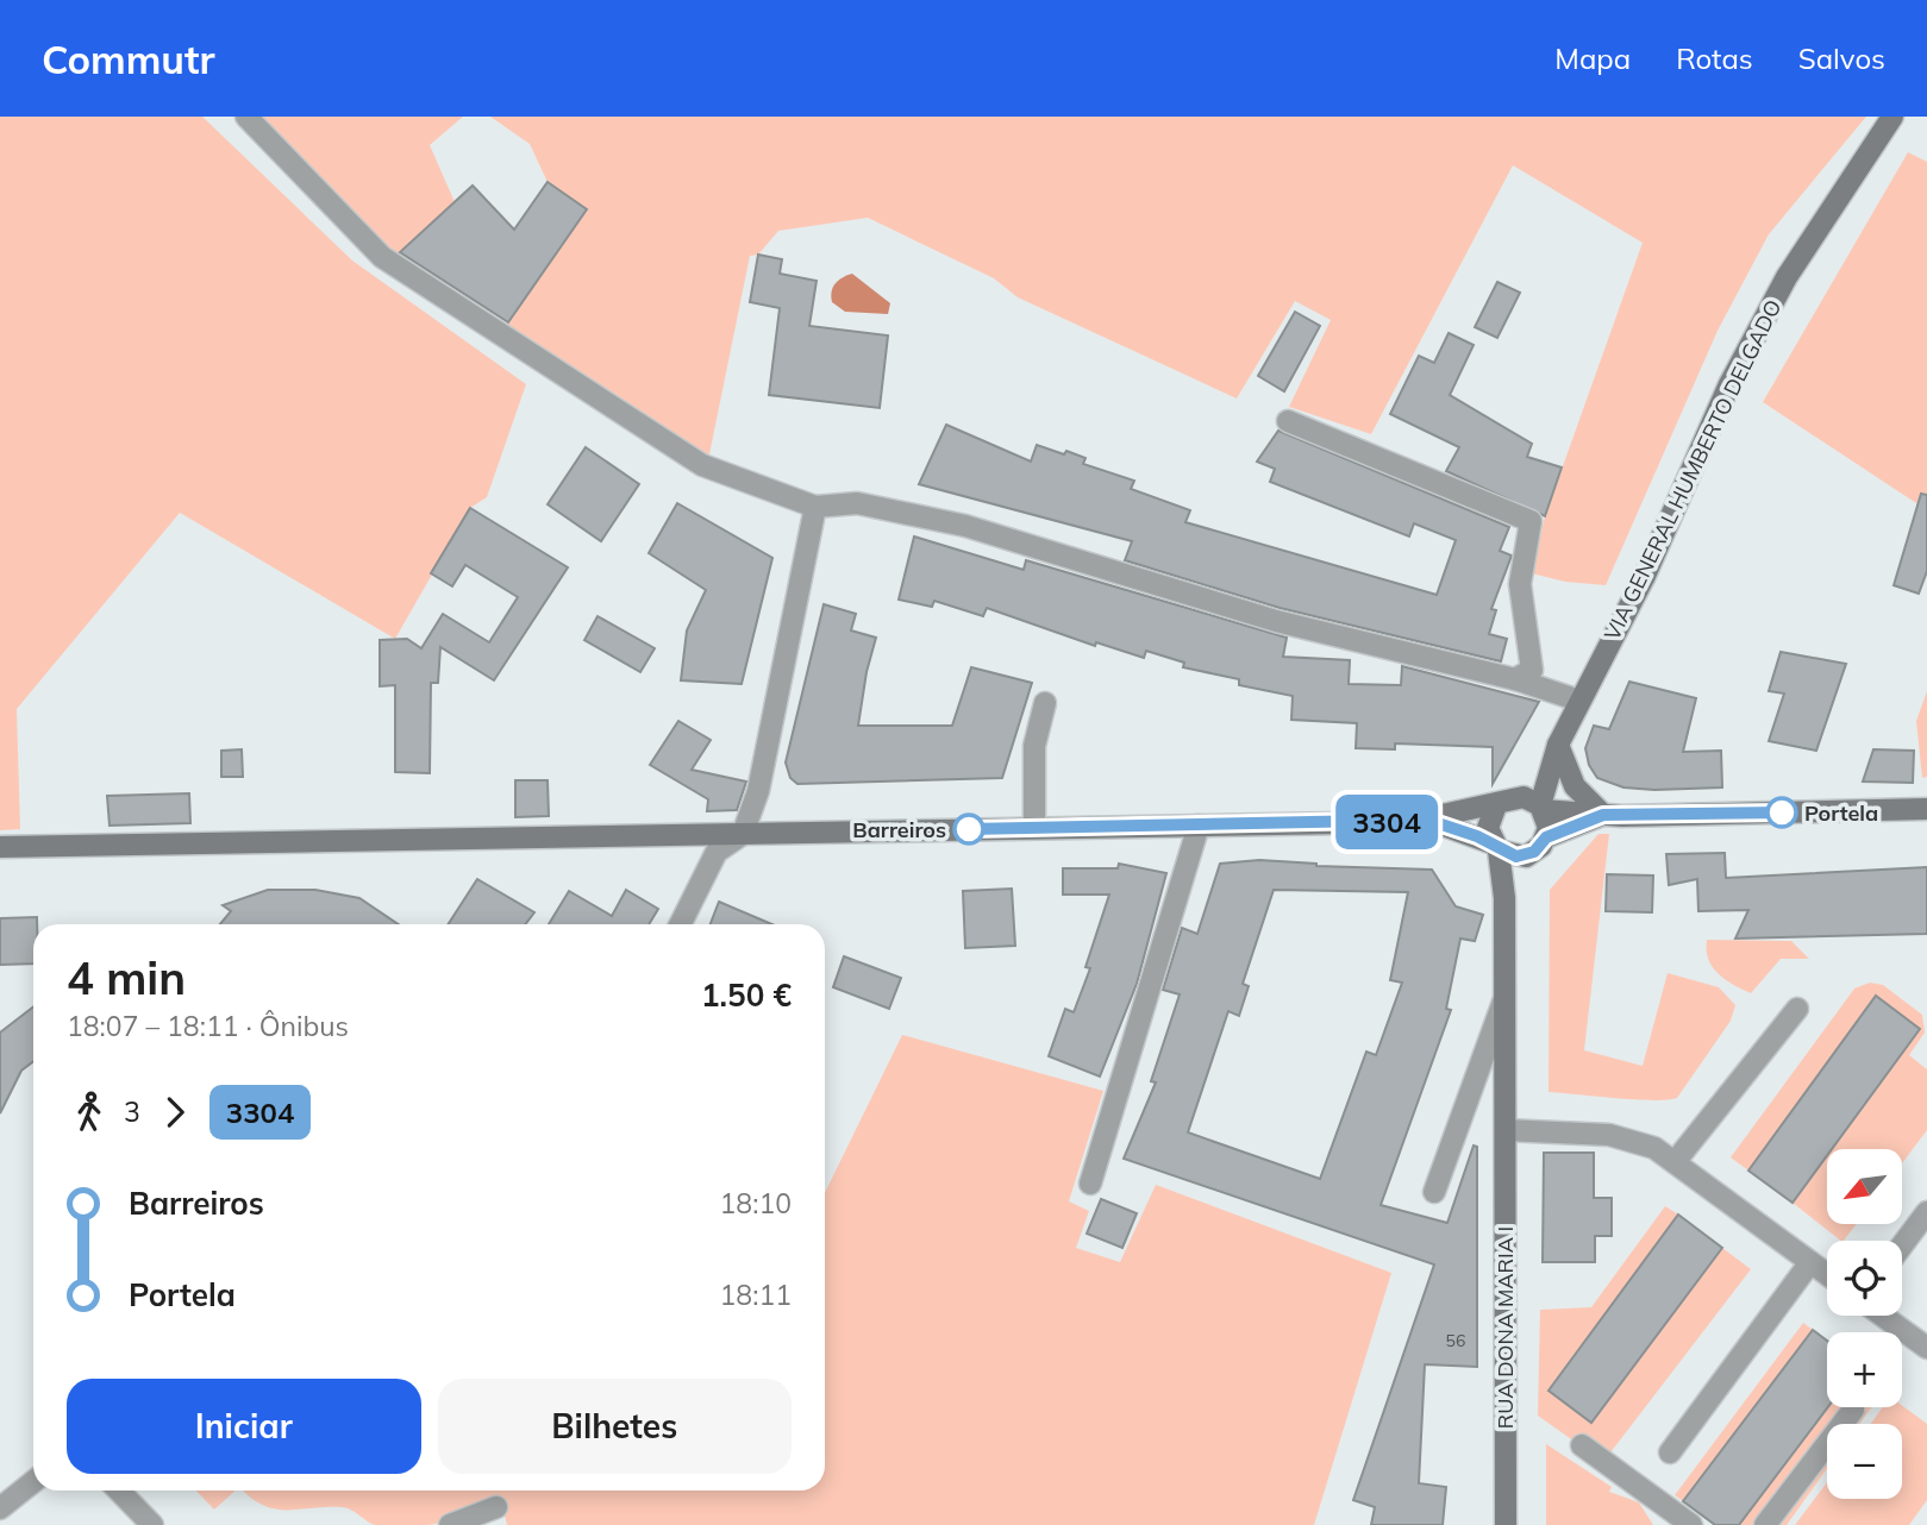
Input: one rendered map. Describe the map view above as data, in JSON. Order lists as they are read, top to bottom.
{
  "streets": {
    "main road": ["VIA GENERAL HUMBERTO DELGADO", "RUA DONA MARIA I"]
  },
  "crossings": [
    ["VIA GENERAL HUMBERTO DELGADO", "RUA DONA MARIA I"]
  ],
  "places": ["Portela", "Barreiros"],
  "lines": ["bus line 3304"],
  "house_numbers": ["56"],
  "north": "bottom left",
  "page": {
    "header": "Commutr",
    "nav": ["Mapa", "Rotas", "Salvos"],
    "on_map": "3304",
    "heading": ["4 min", "18:07 – 18:11 · Ônibus", "1.50 €"],
    "legs": ["3", "3304"],
    "map_buttons": ["+", "−"],
    "list": [
      {
        "name": "Barreiros",
        "value": "18:10"
      },
      {
        "name": "Portela",
        "value": "18:11"
      }
    ],
    "buttons": ["Iniciar", "Bilhetes"]
  }
}
